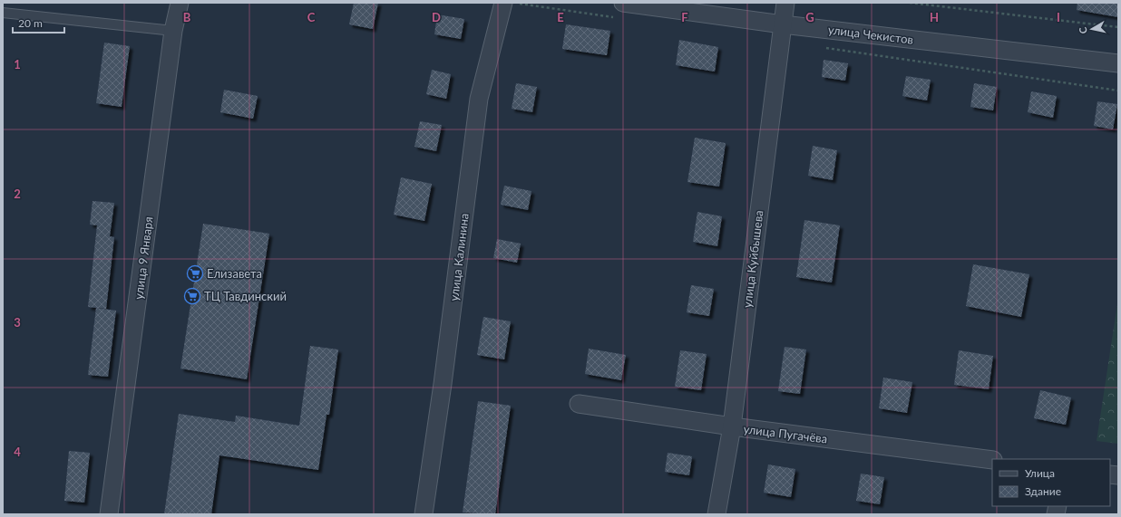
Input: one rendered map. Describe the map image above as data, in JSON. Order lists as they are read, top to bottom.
{
  "streets": {
    "street": [
      "улица Чекистов",
      "улица Калинина",
      "улица 9 Января",
      "улица Куйбышева",
      "улица Пугачёва"
    ]
  },
  "crossings": [
    ["улица Чекистов", "улица Куйбышева"],
    ["улица Куйбышева", "улица Пугачёва"]
  ],
  "places": {
    "supermarket": ["Елизавета", "ТЦ Тавдинский"]
  },
  "legend": ["Улица", "Здание"],
  "scale_bar": "20 m",
  "north": "left",
  "grid": {
    "columns": [
      "B",
      "C",
      "D",
      "E",
      "F",
      "G",
      "H",
      "I"
    ],
    "rows": [
      "1",
      "2",
      "3",
      "4"
    ]
  }
}
